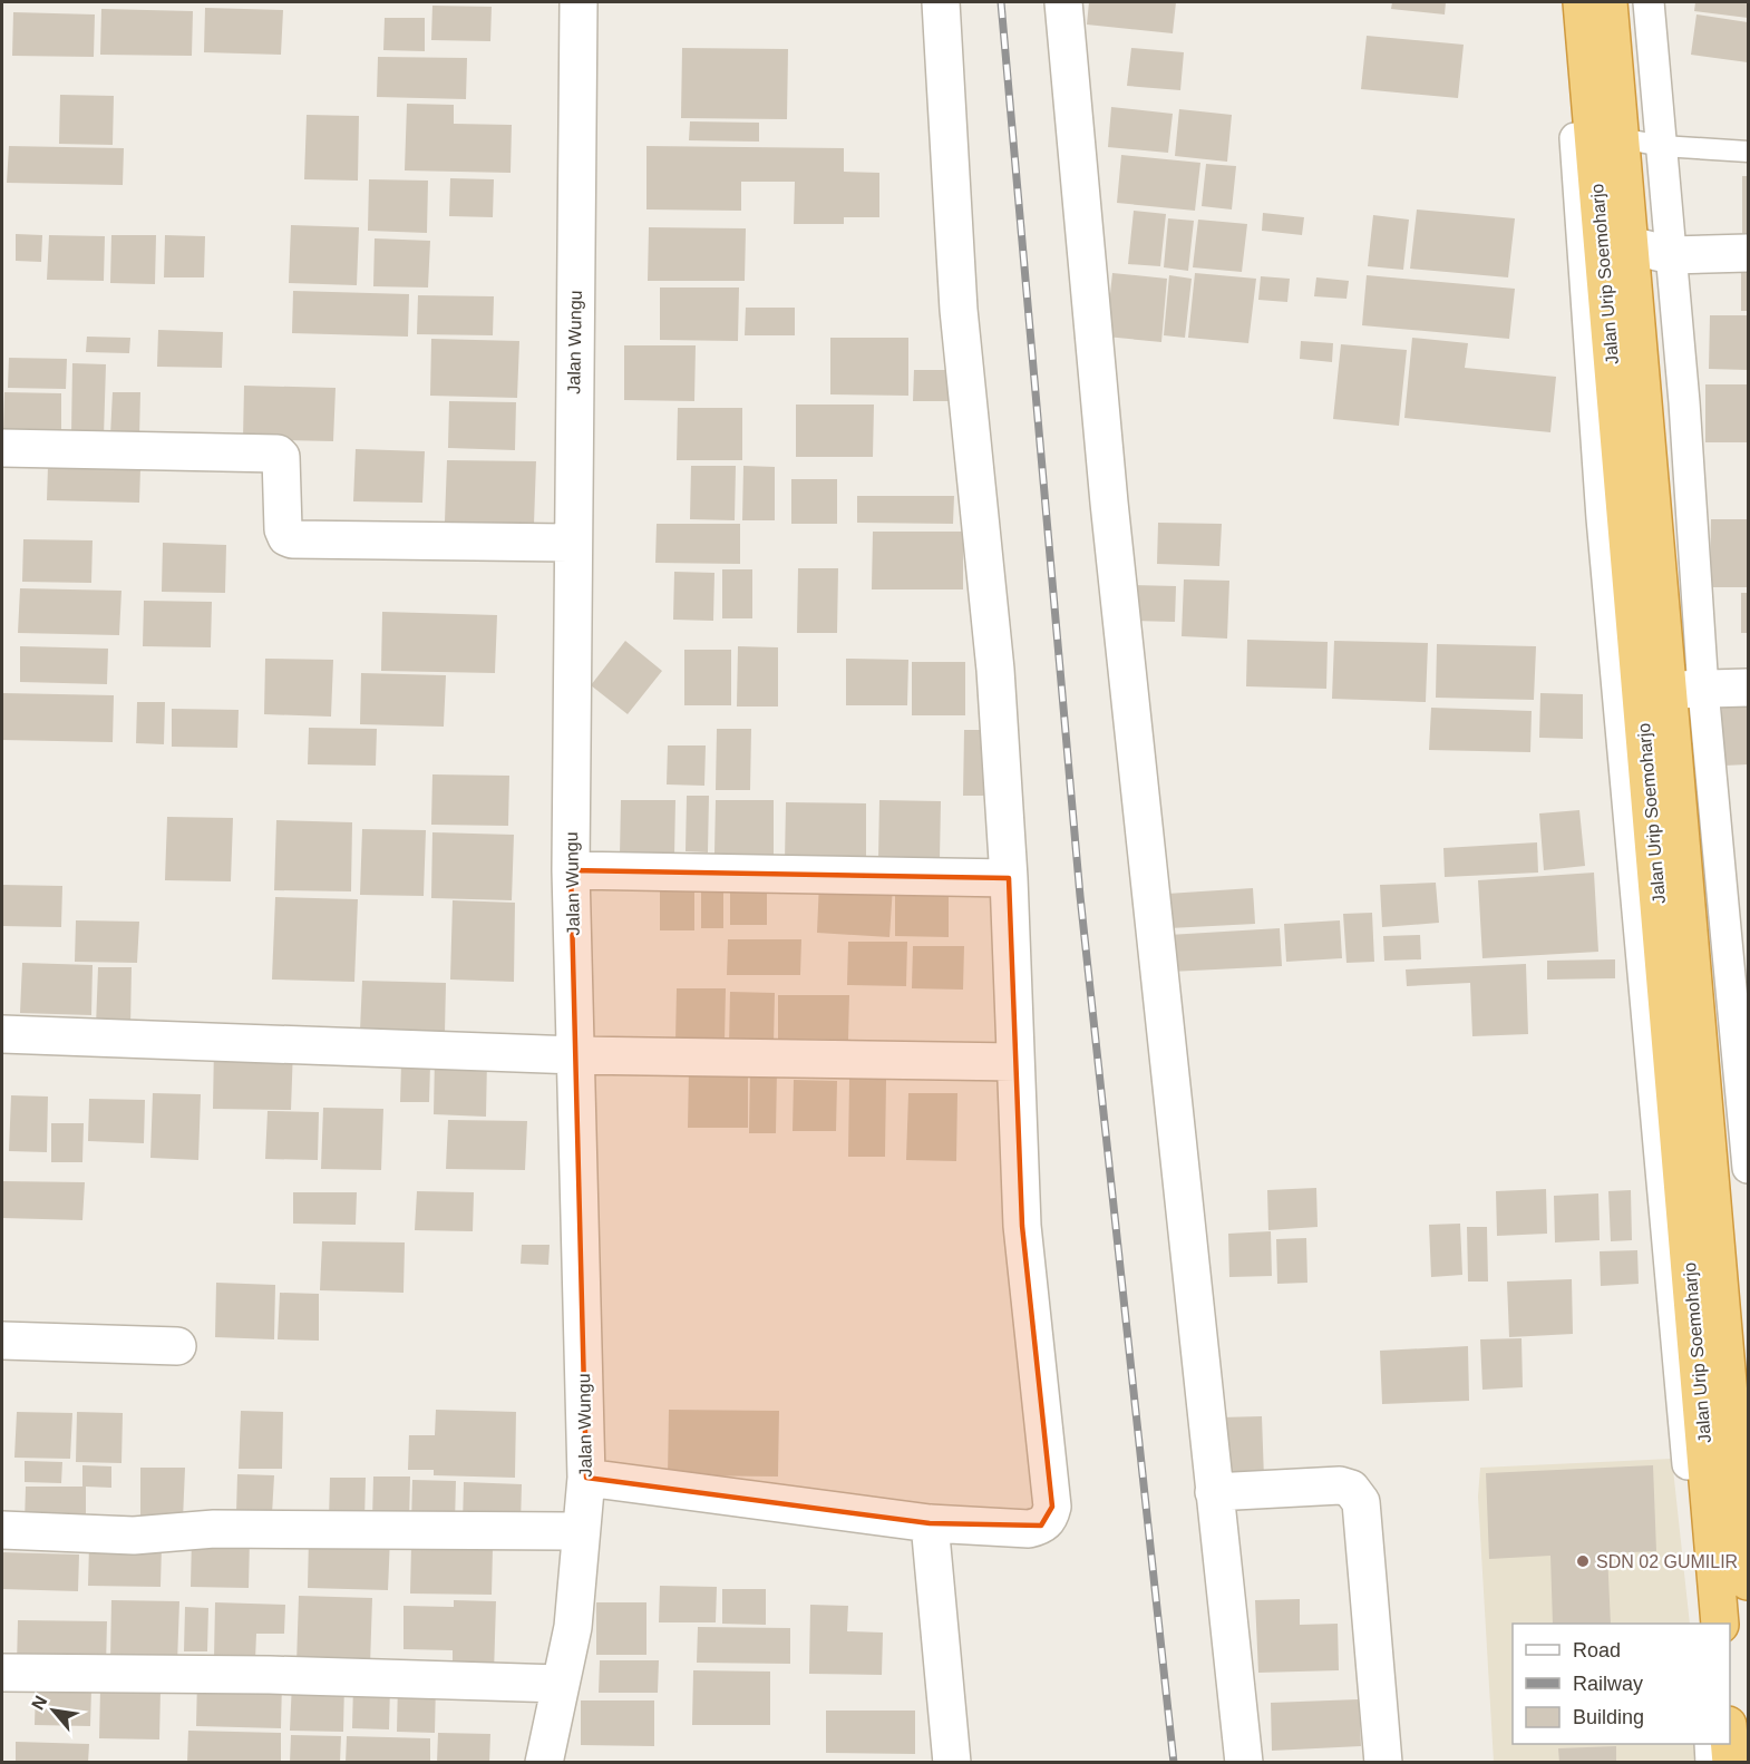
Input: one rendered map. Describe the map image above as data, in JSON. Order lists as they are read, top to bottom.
{
  "streets": {
    "highway": ["Jalan Urip Soemoharjo"],
    "street": ["Jalan Wungu"]
  },
  "places": ["SDN 02 GUMILIR"],
  "legend": ["Road", "Railway", "Building"],
  "north": "top left"
}
